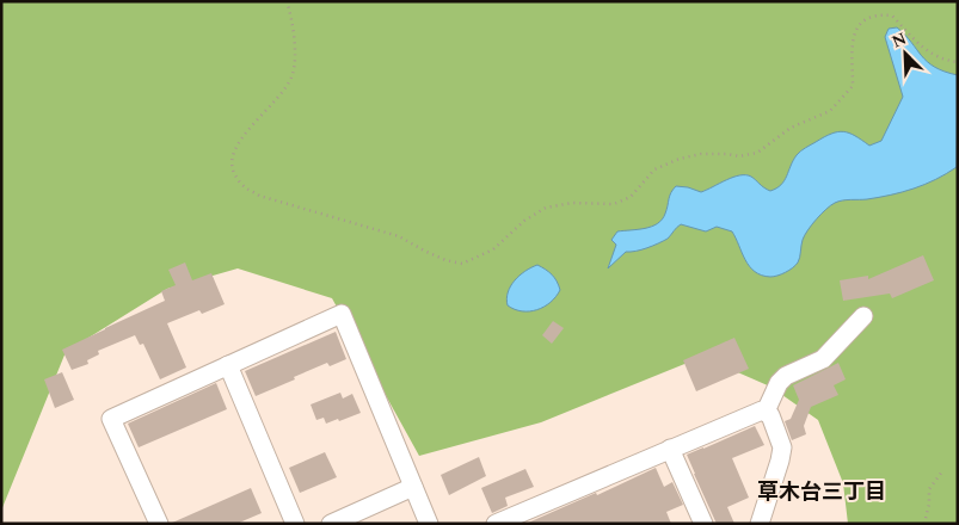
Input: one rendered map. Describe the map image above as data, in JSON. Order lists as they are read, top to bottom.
{
  "districts": ["草木台三丁目"],
  "north": "top left"
}
